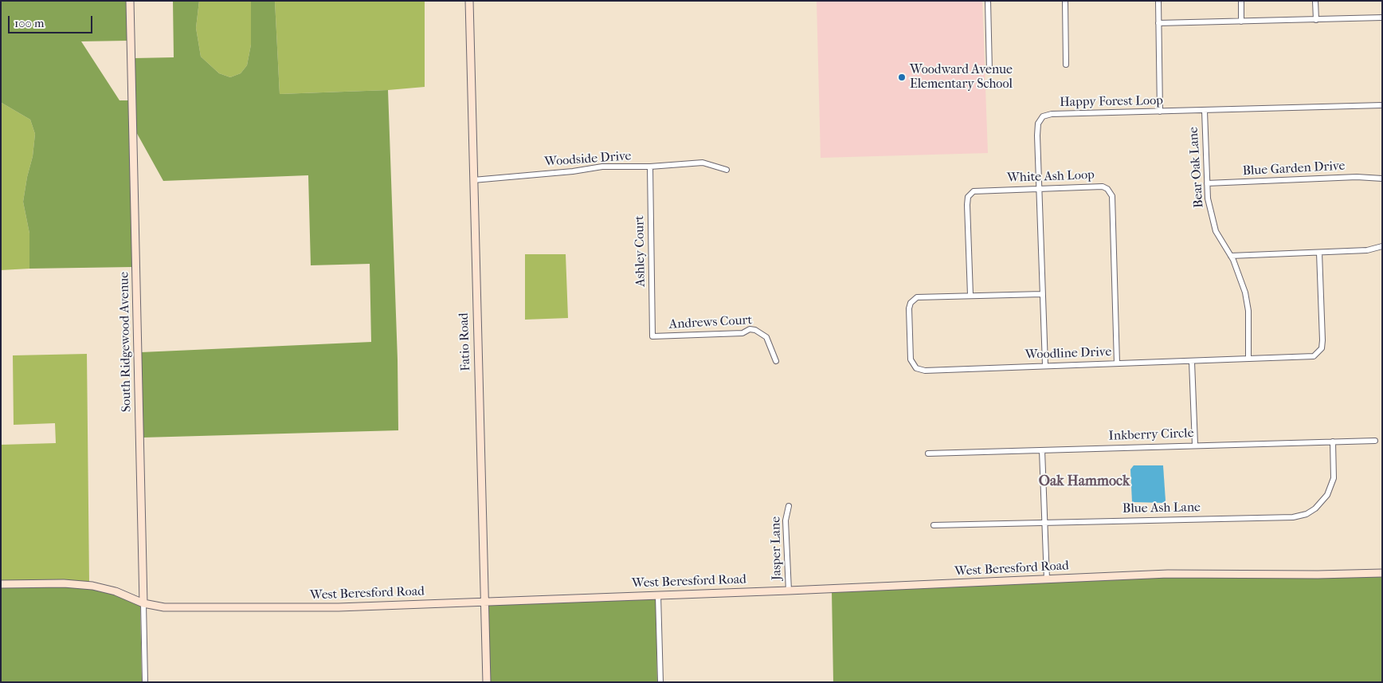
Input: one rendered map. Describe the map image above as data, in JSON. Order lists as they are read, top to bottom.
{
  "streets": {
    "street": [
      "Happy Forest Loop",
      "Woodside Drive",
      "Bear Oak Lane",
      "Blue Garden Drive",
      "White Ash Loop",
      "Ashley Court",
      "Andrews Court",
      "South Ridgewood Avenue",
      "Fatio Road",
      "Woodline Drive",
      "Inkberry Circle",
      "Blue Ash Lane",
      "Jasper Lane",
      "West Beresford Road"
    ]
  },
  "crossings": [
    ["Happy Forest Loop", "Bear Oak Lane"],
    ["Happy Forest Loop", "White Ash Loop"],
    ["Happy Forest Loop", "Woodline Drive"],
    ["Woodside Drive", "Ashley Court"],
    ["Woodside Drive", "Fatio Road"],
    ["Bear Oak Lane", "Blue Garden Drive"],
    ["Bear Oak Lane", "Woodline Drive"],
    ["White Ash Loop", "Woodline Drive"],
    ["Ashley Court", "Andrews Court"],
    ["South Ridgewood Avenue", "West Beresford Road"],
    ["Fatio Road", "West Beresford Road"],
    ["Inkberry Circle", "Blue Ash Lane"],
    ["Jasper Lane", "West Beresford Road"]
  ],
  "districts": ["Oak Hammock"],
  "places": ["Woodward Avenue Elementary School"],
  "scale_bar": "100 m"
}
